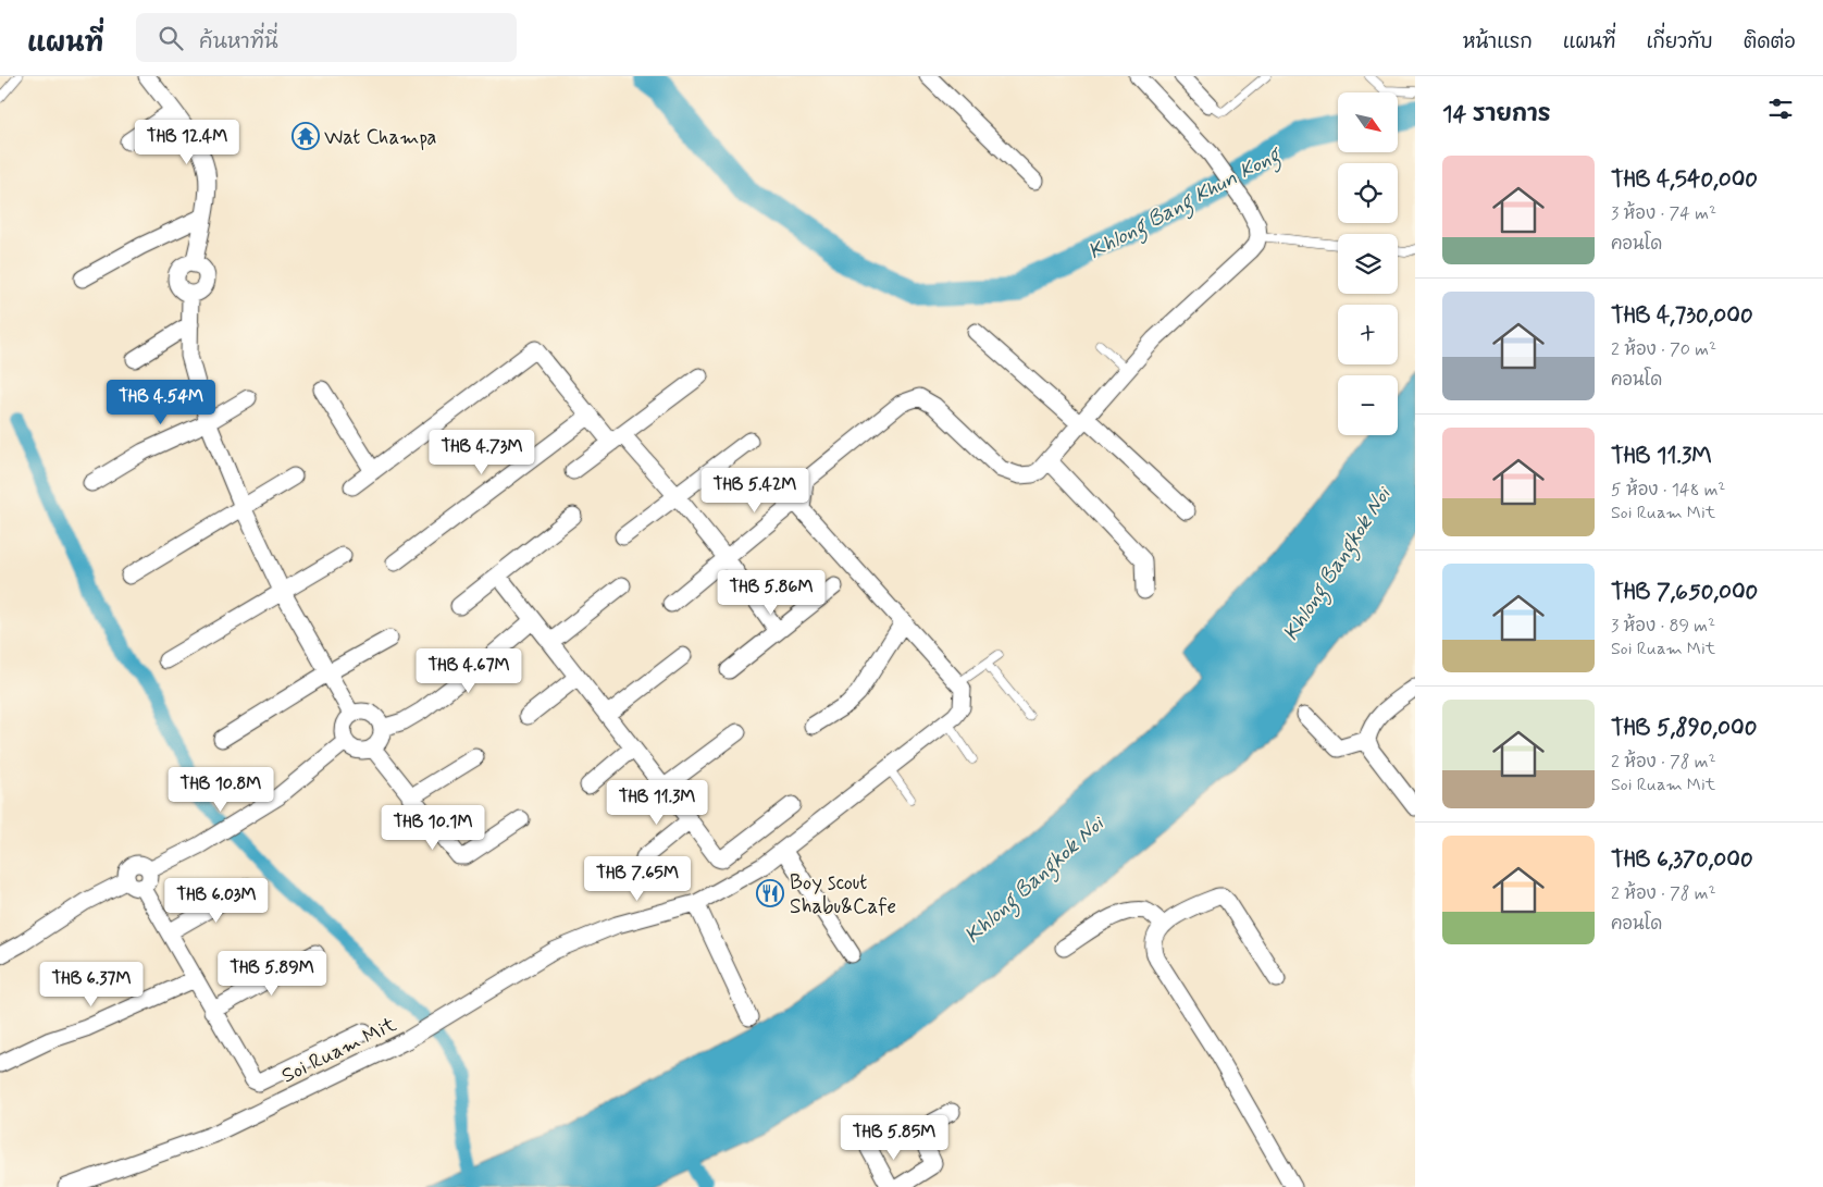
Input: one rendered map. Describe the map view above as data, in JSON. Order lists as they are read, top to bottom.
{
  "streets": {
    "street": ["Soi Ruam Mit"]
  },
  "water": ["Khlong Bang Khun Kong", "Khlong Bangkok Noi"],
  "places": {
    "temple": ["Wat Champa"],
    "restaurant": ["Boy scout Shabu&Cafe"]
  },
  "north": "bottom right",
  "page": {
    "header": "แผนที่",
    "search": "ค้นหาที่นี่",
    "nav": [
      "หน้าแรก",
      "แผนที่",
      "เกี่ยวกับ",
      "ติดต่อ"
    ],
    "heading": "14 รายการ",
    "map_buttons": ["+", "−"],
    "price": [
      "THB 12.4M",
      "THB 4.54M",
      "THB 4.73M",
      "THB 5.42M",
      "THB 5.86M",
      "THB 4.67M",
      "THB 10.8M",
      "THB 11.3M",
      "THB 10.1M",
      "THB 7.65M",
      "THB 6.03M",
      "THB 5.89M",
      "THB 6.37M",
      "THB 5.85M"
    ],
    "list": [
      {
        "name": "THB 4,540,000",
        "note": "3 ห้อง · 74 m² · คอนโด"
      },
      {
        "name": "THB 4,730,000",
        "note": "2 ห้อง · 70 m² · คอนโด"
      },
      {
        "name": "THB 11.3M",
        "note": "5 ห้อง · 148 m² · Soi Ruam Mit"
      },
      {
        "name": "THB 7,650,000",
        "note": "3 ห้อง · 89 m² · Soi Ruam Mit"
      },
      {
        "name": "THB 5,890,000",
        "note": "2 ห้อง · 78 m² · Soi Ruam Mit"
      },
      {
        "name": "THB 6,370,000",
        "note": "2 ห้อง · 78 m² · คอนโด"
      }
    ]
  }
}
